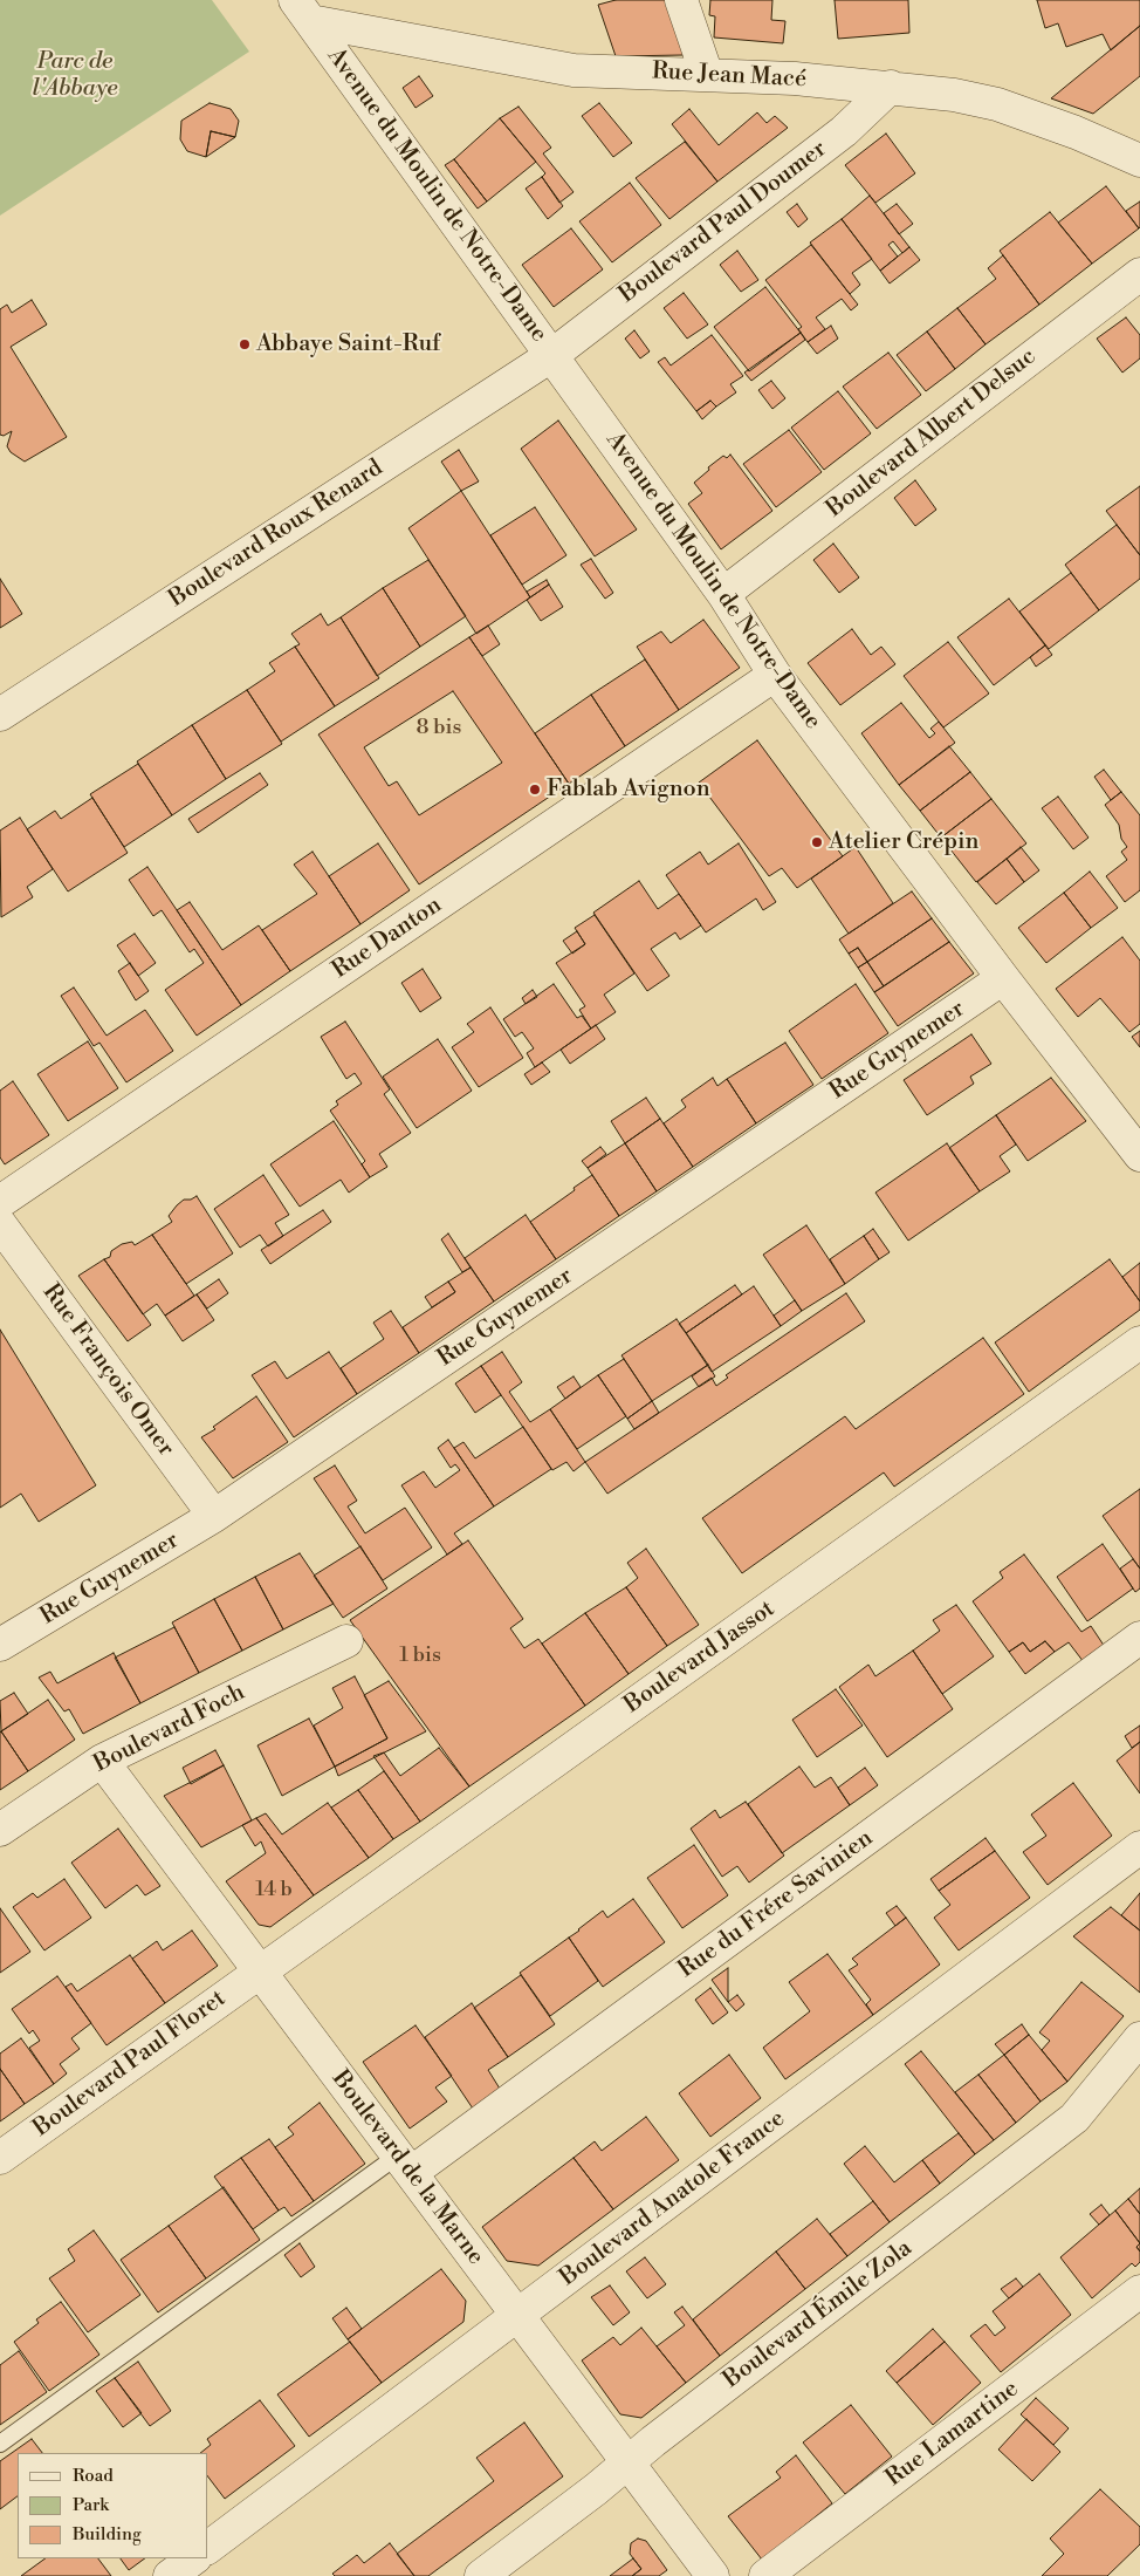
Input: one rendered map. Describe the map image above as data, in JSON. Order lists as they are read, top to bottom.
{
  "streets": {
    "street": [
      "Rue Jean Macé",
      "Avenue du Moulin de Notre-Dame",
      "Boulevard Paul Doumer",
      "Boulevard Albert Delsuc",
      "Boulevard Roux Renard",
      "Rue Danton",
      "Rue Guynemer",
      "Rue François Omer",
      "Boulevard Jassot",
      "Boulevard Foch",
      "Rue du Frére Savinien",
      "Boulevard Paul Floret",
      "Boulevard de la Marne",
      "Boulevard Anatole France",
      "Boulevard Émile Zola",
      "Rue Lamartine"
    ]
  },
  "crossings": [
    ["Rue Jean Macé", "Avenue du Moulin de Notre-Dame"],
    ["Rue Jean Macé", "Boulevard Paul Doumer"],
    ["Avenue du Moulin de Notre-Dame", "Boulevard Paul Doumer"],
    ["Avenue du Moulin de Notre-Dame", "Boulevard Albert Delsuc"],
    ["Avenue du Moulin de Notre-Dame", "Boulevard Roux Renard"],
    ["Avenue du Moulin de Notre-Dame", "Rue Danton"],
    ["Avenue du Moulin de Notre-Dame", "Rue Guynemer"],
    ["Boulevard Paul Doumer", "Boulevard Roux Renard"],
    ["Rue Guynemer", "Rue François Omer"],
    ["Boulevard Jassot", "Boulevard Paul Floret"],
    ["Boulevard Jassot", "Boulevard de la Marne"],
    ["Boulevard Foch", "Boulevard de la Marne"],
    ["Rue du Frére Savinien", "Boulevard de la Marne"],
    ["Boulevard Paul Floret", "Boulevard de la Marne"],
    ["Boulevard de la Marne", "Boulevard Anatole France"],
    ["Boulevard de la Marne", "Boulevard Émile Zola"]
  ],
  "parks": ["Parc de l'Abbaye"],
  "places": ["Abbaye Saint-Ruf", "Fablab Avignon", "Atelier Crépin"],
  "house_numbers": ["8 bis", "1 bis", "14 b"],
  "legend": ["Road", "Park", "Building"]
}
